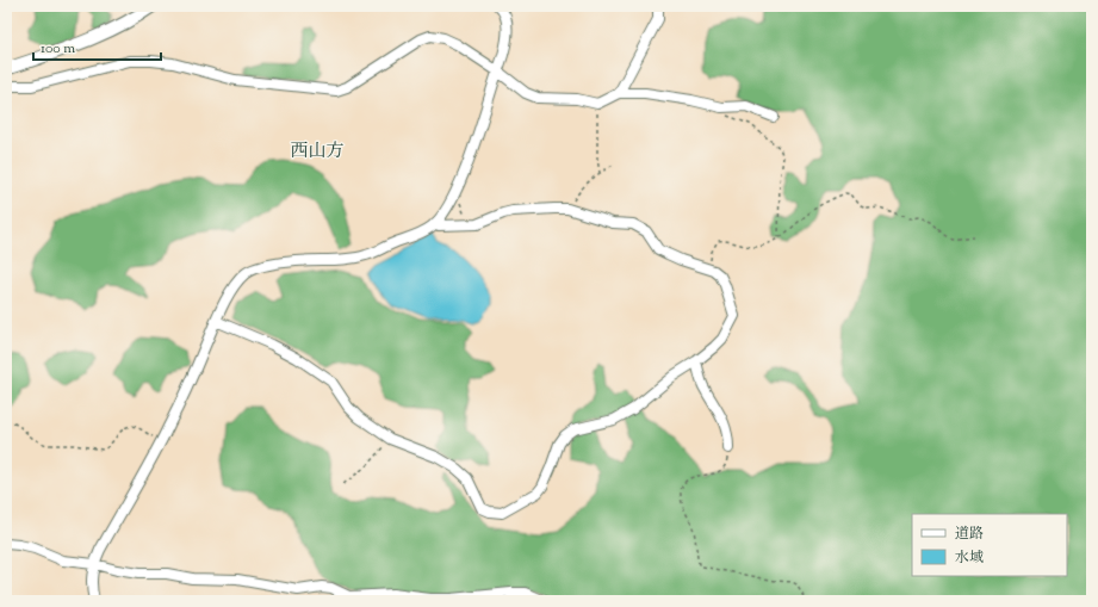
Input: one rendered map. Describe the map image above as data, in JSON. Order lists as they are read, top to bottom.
{
  "districts": ["西山方"],
  "legend": ["道路", "水域"],
  "scale_bar": "100 m"
}
